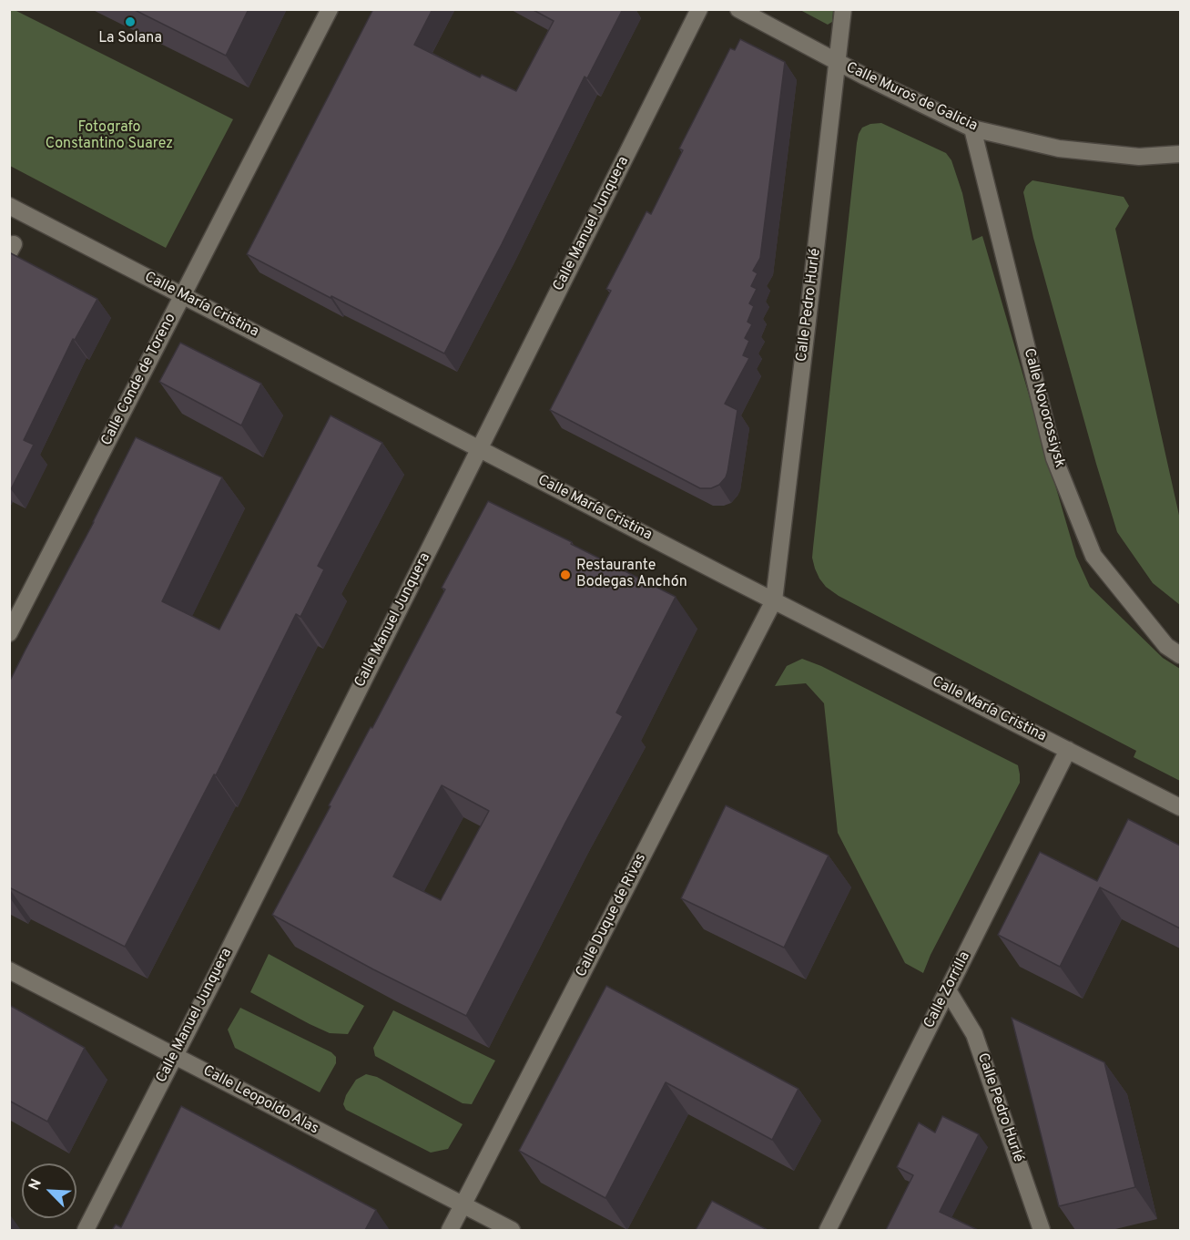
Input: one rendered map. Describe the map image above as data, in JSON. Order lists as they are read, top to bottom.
{
  "streets": {
    "street": [
      "Calle Muros de Galicia",
      "Calle Manuel Junquera",
      "Calle María Cristina",
      "Calle Pedro Hurlé",
      "Calle Conde de Toreno",
      "Calle Novorossiysk",
      "Calle Duque de Rivas",
      "Calle Zorrilla",
      "Calle Leopoldo Alas"
    ]
  },
  "crossings": [
    ["Calle Muros de Galicia", "Calle Pedro Hurlé"],
    ["Calle Muros de Galicia", "Calle Novorossiysk"],
    ["Calle Manuel Junquera", "Calle María Cristina"],
    ["Calle Manuel Junquera", "Calle Leopoldo Alas"],
    ["Calle María Cristina", "Calle Pedro Hurlé"],
    ["Calle María Cristina", "Calle Conde de Toreno"],
    ["Calle María Cristina", "Calle Duque de Rivas"],
    ["Calle María Cristina", "Calle Zorrilla"],
    ["Calle Pedro Hurlé", "Calle Duque de Rivas"],
    ["Calle Pedro Hurlé", "Calle Zorrilla"],
    ["Calle Duque de Rivas", "Calle Leopoldo Alas"]
  ],
  "parks": ["Fotografo Constantino Suarez"],
  "places": ["La Solana", "Restaurante Bodegas Anchón"],
  "north": "top left"
}
